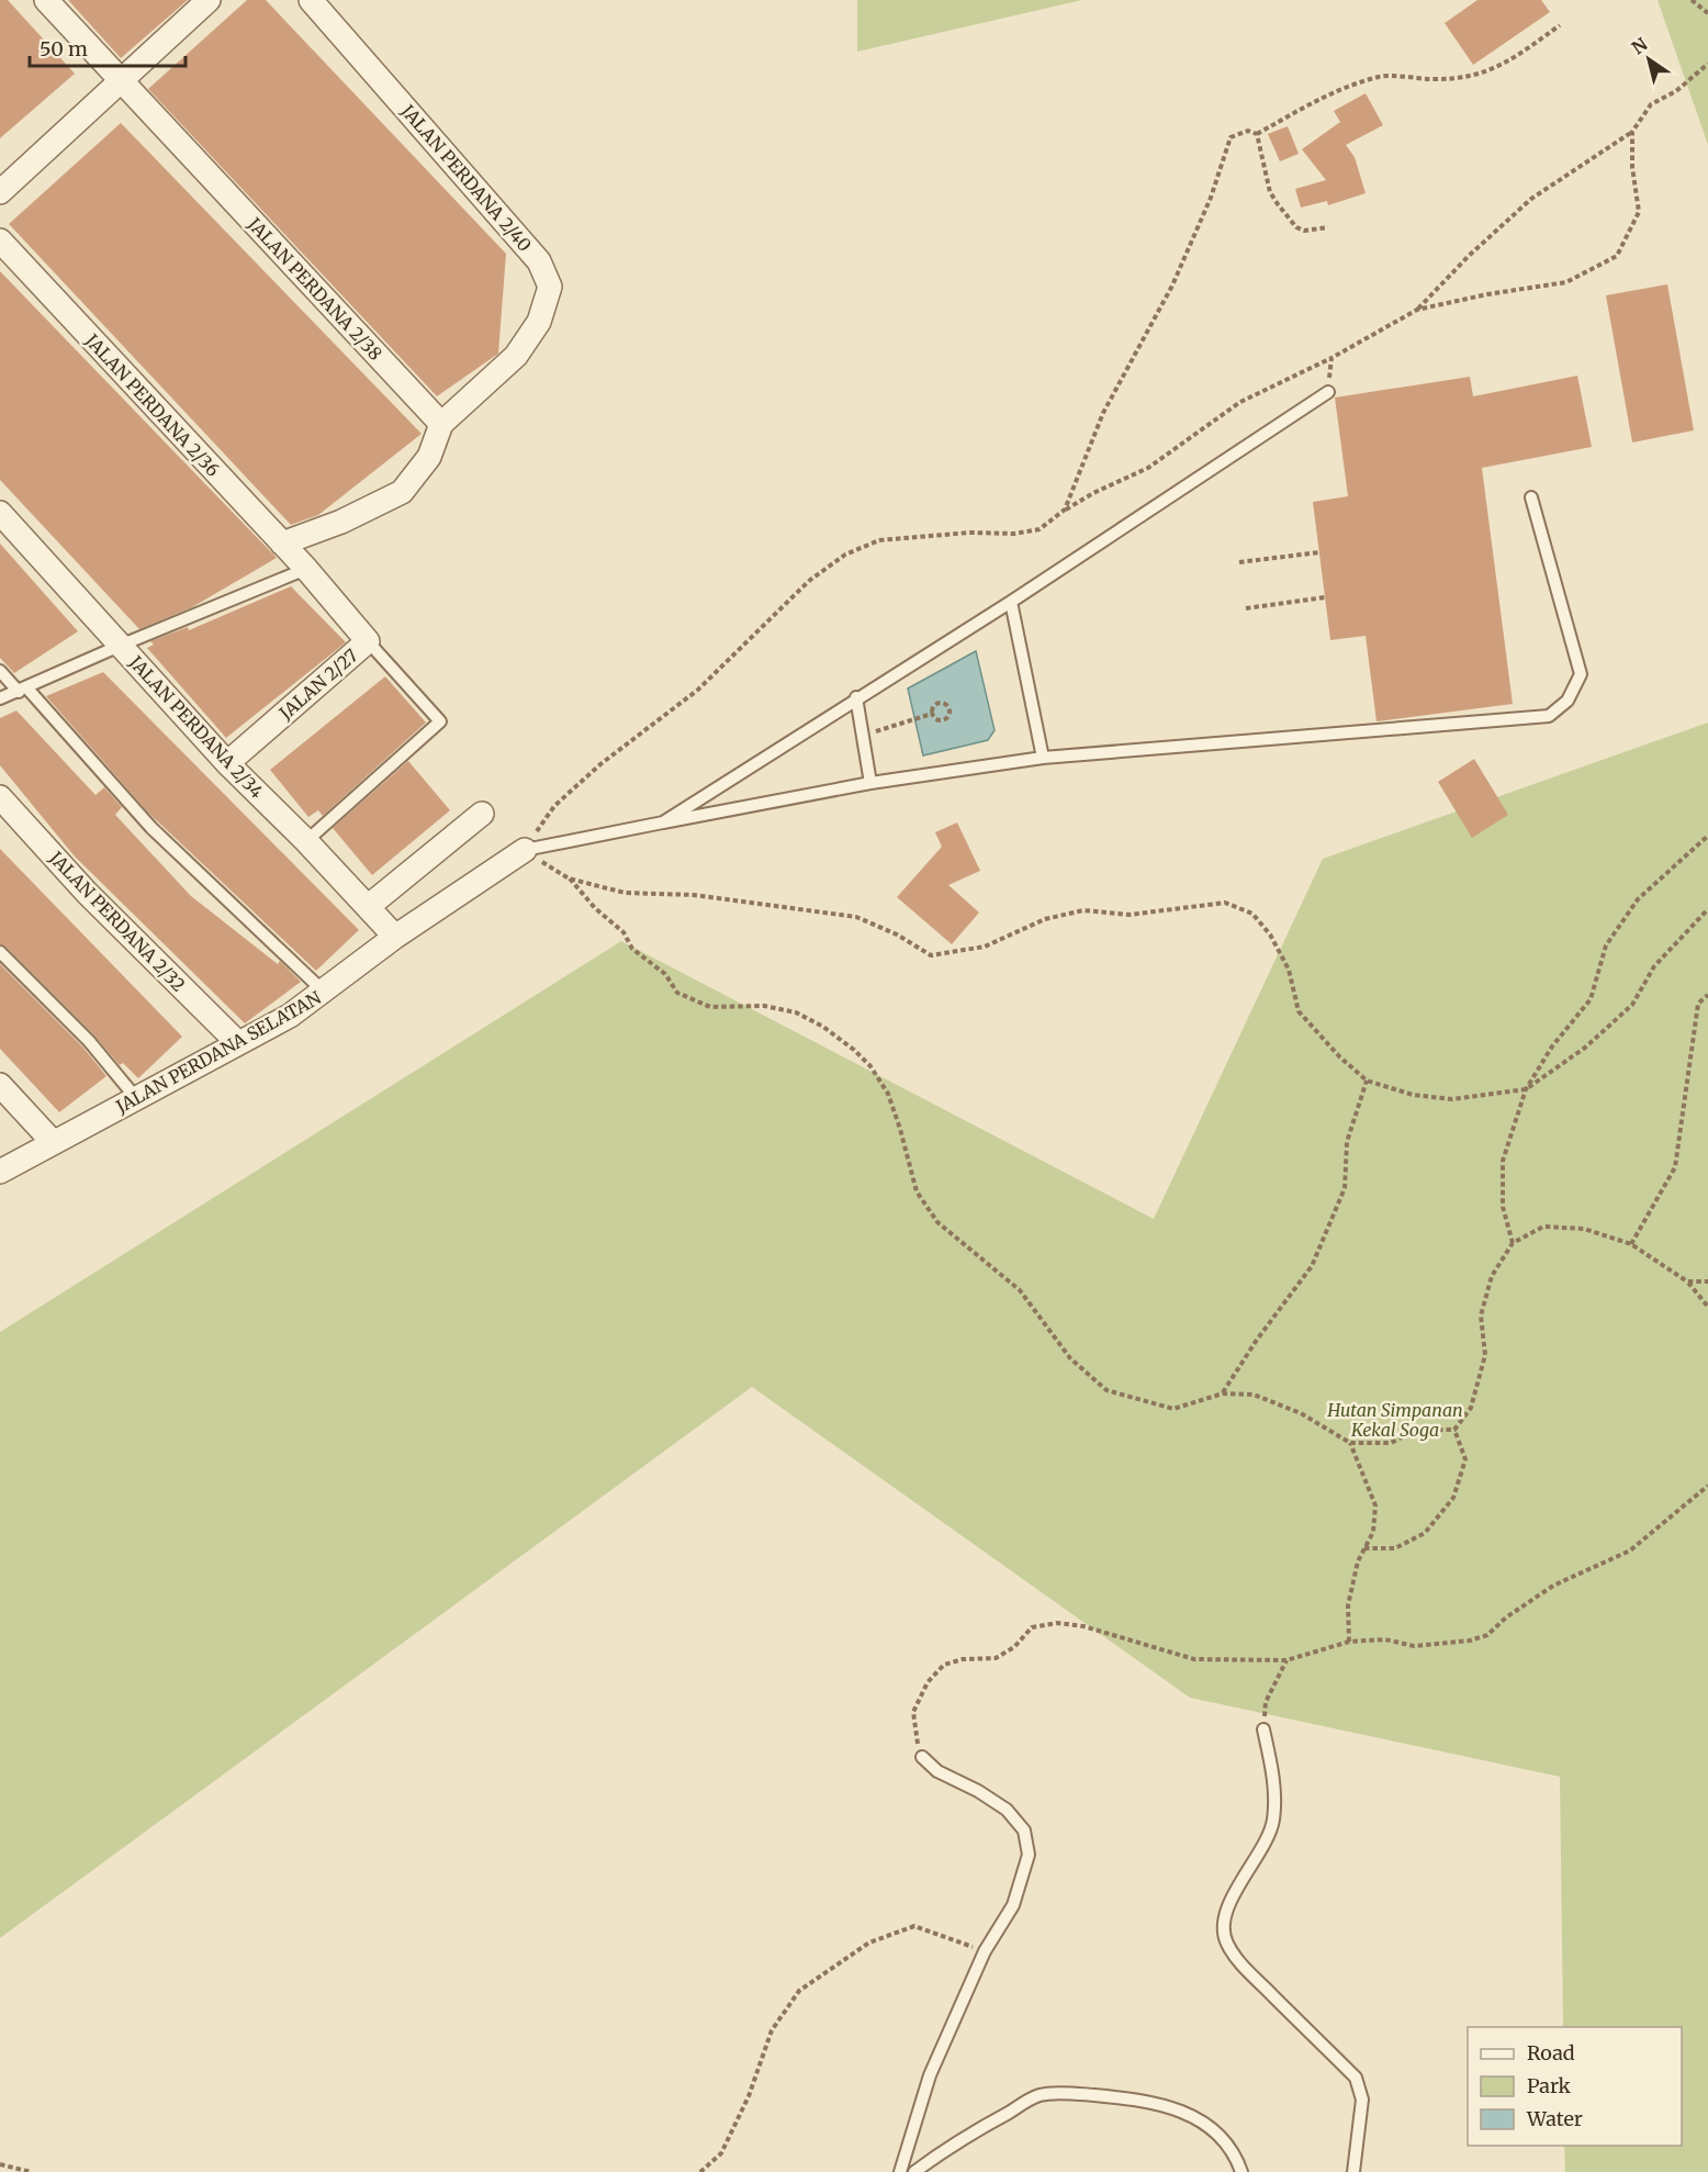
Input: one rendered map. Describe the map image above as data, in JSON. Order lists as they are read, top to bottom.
{
  "streets": {
    "street": [
      "JALAN PERDANA 2/40",
      "JALAN PERDANA 2/38",
      "JALAN PERDANA 2/36",
      "JALAN 2/27",
      "JALAN PERDANA 2/34",
      "JALAN PERDANA 2/32",
      "JALAN PERDANA SELATAN"
    ]
  },
  "crossings": [
    ["JALAN PERDANA 2/40", "JALAN PERDANA 2/38"],
    ["JALAN PERDANA 2/36", "JALAN 2/27"],
    ["JALAN 2/27", "JALAN PERDANA 2/34"],
    ["JALAN PERDANA 2/34", "JALAN PERDANA SELATAN"],
    ["JALAN PERDANA 2/32", "JALAN PERDANA SELATAN"]
  ],
  "parks": ["Hutan Simpanan Kekal Soga"],
  "legend": ["Road", "Park", "Water"],
  "scale_bar": "50 m",
  "north": "top left"
}
